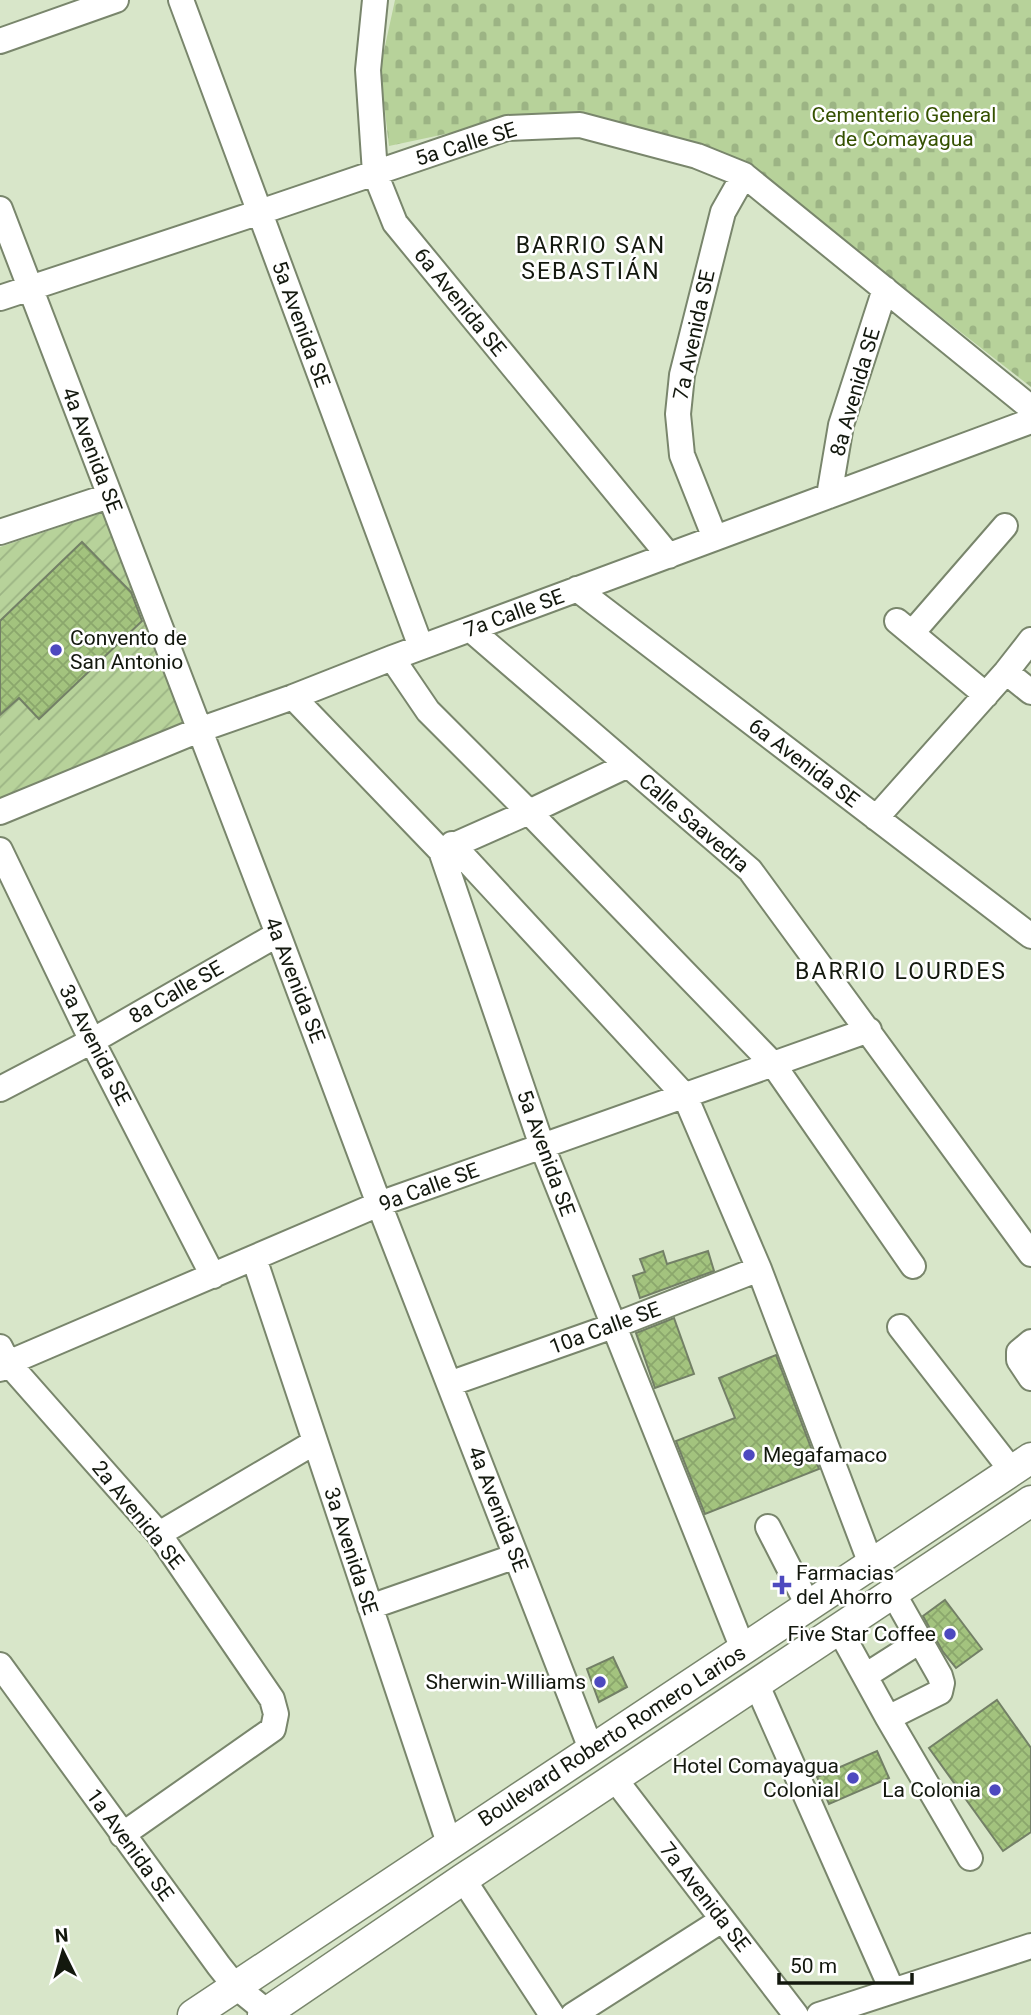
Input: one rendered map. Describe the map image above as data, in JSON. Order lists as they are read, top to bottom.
{
  "streets": {
    "main road": ["Boulevard Roberto Romero Larios"],
    "street": [
      "5a Calle SE",
      "6a Avenida SE",
      "5a Avenida SE",
      "7a Avenida SE",
      "8a Avenida SE",
      "4a Avenida SE",
      "7a Calle SE",
      "Calle Saavedra",
      "8a Calle SE",
      "3a Avenida SE",
      "9a Calle SE",
      "10a Calle SE",
      "2a Avenida SE",
      "1a Avenida SE"
    ]
  },
  "crossings": [
    ["5a Calle SE", "6a Avenida SE"],
    ["5a Calle SE", "5a Avenida SE"],
    ["5a Calle SE", "7a Avenida SE"],
    ["5a Calle SE", "8a Avenida SE"],
    ["5a Calle SE", "4a Avenida SE"],
    ["6a Avenida SE", "7a Calle SE"],
    ["5a Avenida SE", "7a Calle SE"],
    ["5a Avenida SE", "9a Calle SE"],
    ["5a Avenida SE", "10a Calle SE"],
    ["5a Avenida SE", "Boulevard Roberto Romero Larios"],
    ["7a Avenida SE", "7a Calle SE"],
    ["7a Avenida SE", "Boulevard Roberto Romero Larios"],
    ["8a Avenida SE", "7a Calle SE"],
    ["4a Avenida SE", "7a Calle SE"],
    ["4a Avenida SE", "8a Calle SE"],
    ["4a Avenida SE", "9a Calle SE"],
    ["4a Avenida SE", "10a Calle SE"],
    ["4a Avenida SE", "Boulevard Roberto Romero Larios"],
    ["7a Calle SE", "Calle Saavedra"],
    ["Calle Saavedra", "9a Calle SE"],
    ["8a Calle SE", "3a Avenida SE"],
    ["3a Avenida SE", "9a Calle SE"],
    ["3a Avenida SE", "Boulevard Roberto Romero Larios"],
    ["9a Calle SE", "2a Avenida SE"],
    ["2a Avenida SE", "1a Avenida SE"],
    ["Boulevard Roberto Romero Larios", "1a Avenida SE"]
  ],
  "districts": ["BARRIO SAN SEBASTIÁN", "BARRIO LOURDES"],
  "parks": ["Cementerio General de Comayagua"],
  "places": {
    "other": [
      "Convento de San Antonio",
      "Megafamaco",
      "Five Star Coffee",
      "Sherwin-Williams",
      "Hotel Comayagua Colonial",
      "La Colonia"
    ],
    "health": ["Farmacias del Ahorro"]
  },
  "scale_bar": "50 m",
  "north": "top"
}
